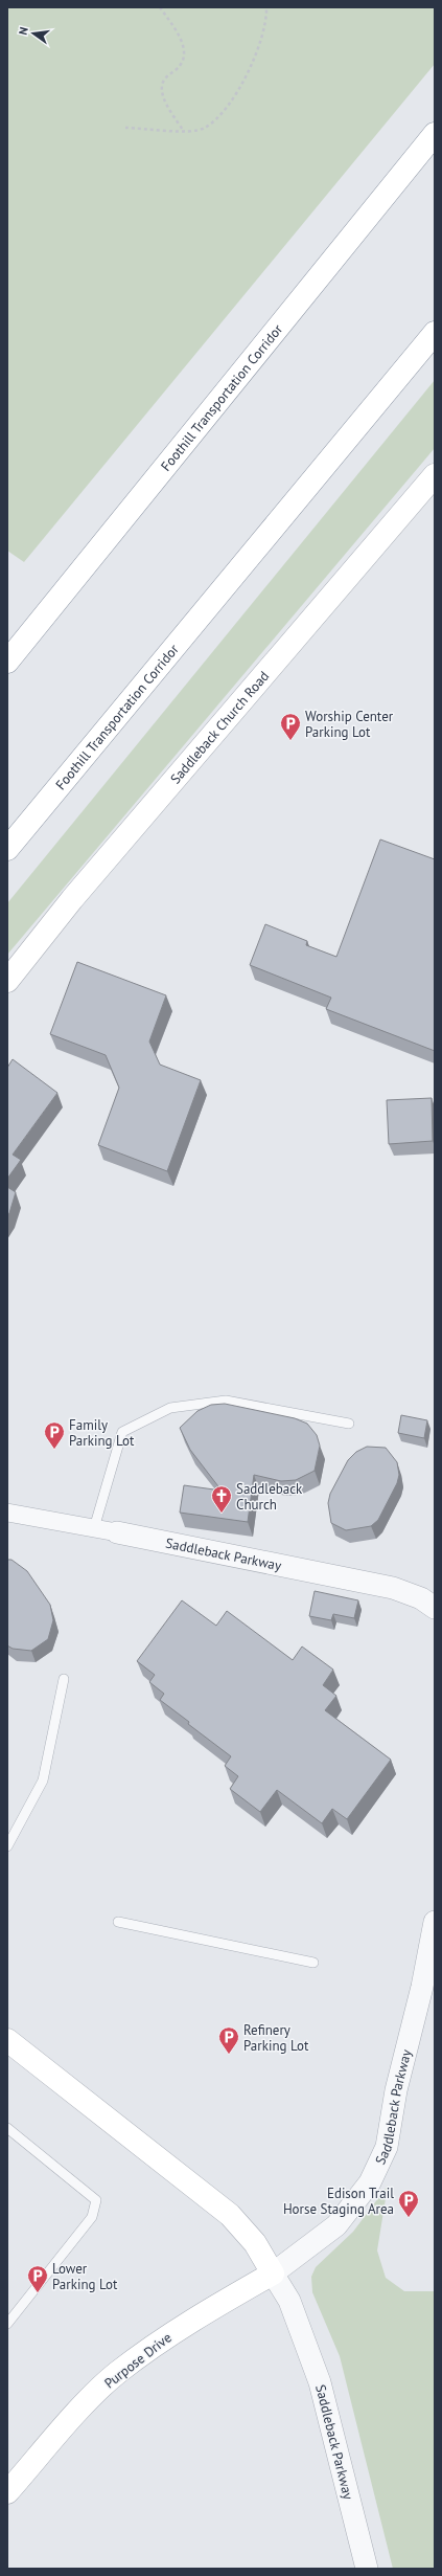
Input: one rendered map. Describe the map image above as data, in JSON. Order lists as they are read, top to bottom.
{
  "streets": {
    "main road": [
      "Foothill Transportation Corridor",
      "Saddleback Church Road",
      "Saddleback Parkway",
      "Purpose Drive"
    ]
  },
  "crossings": [
    ["Saddleback Parkway", "Purpose Drive"]
  ],
  "places": {
    "parking": [
      "Worship Center Parking Lot",
      "Family Parking Lot",
      "Refinery Parking Lot",
      "Edison Trail Horse Staging Area",
      "Lower Parking Lot"
    ],
    "church": ["Saddleback Church"]
  },
  "north": "left"
}
